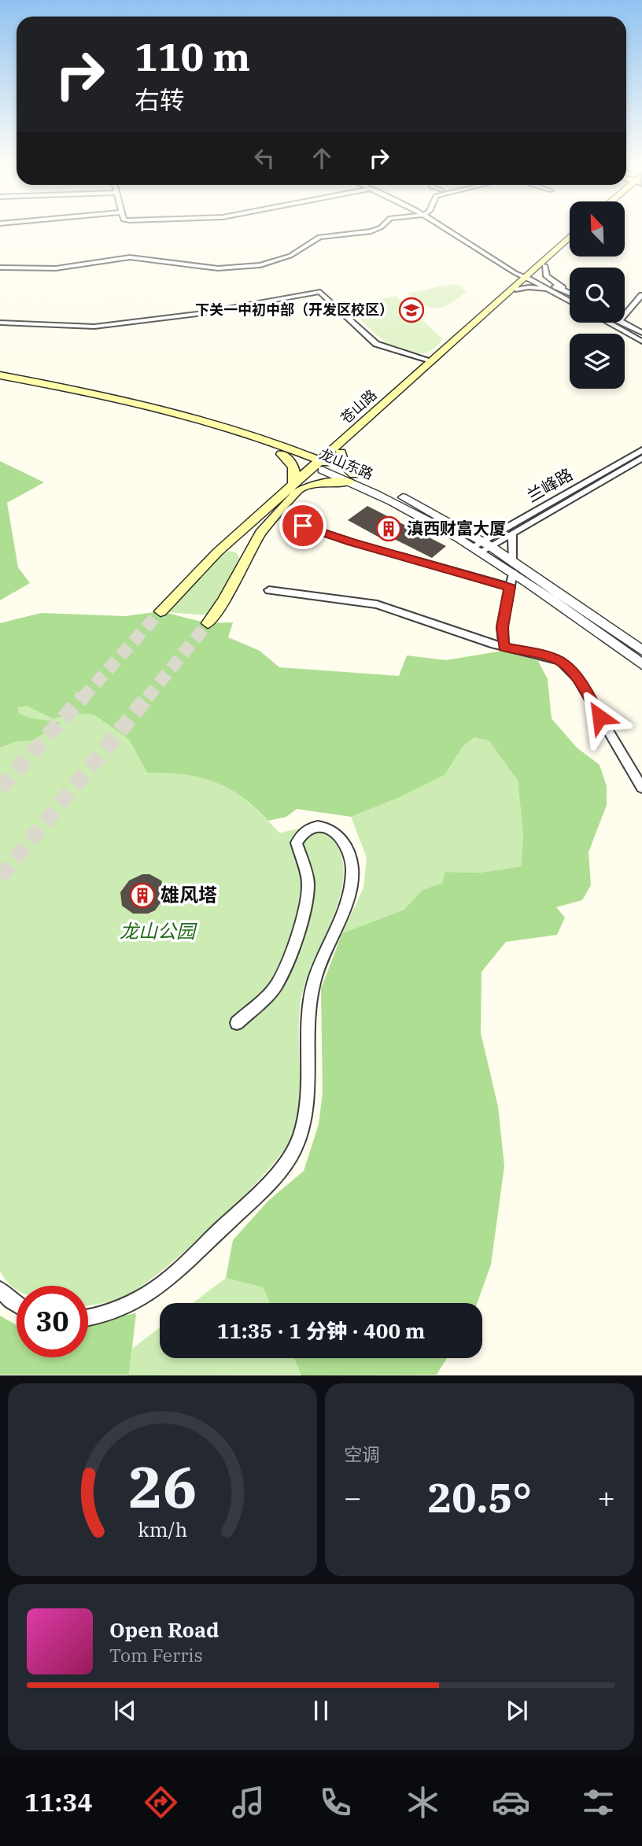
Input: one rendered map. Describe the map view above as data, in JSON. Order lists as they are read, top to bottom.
{
  "streets": {
    "main road": ["苍山路", "龙山东路"],
    "street": ["兰峰路"]
  },
  "crossings": [
    ["苍山路", "龙山东路"],
    ["龙山东路", "兰峰路"]
  ],
  "parks": ["龙山公园"],
  "places": {
    "school or university": ["下关一中初中部（开发区校区）"],
    "building": ["滇西财富大厦", "雄风塔"]
  },
  "north": "top left",
  "page": {
    "turn": ["110 m", "右转"],
    "limit": "30",
    "trip": "11:35 · 1 分钟 · 400 m",
    "tile": "空调",
    "heat": ["−", "20.5°", "+"],
    "song": ["Open Road", "Tom Ferris"],
    "tabs": "11:34",
    "gauge": ["26", "km/h"]
  }
}
